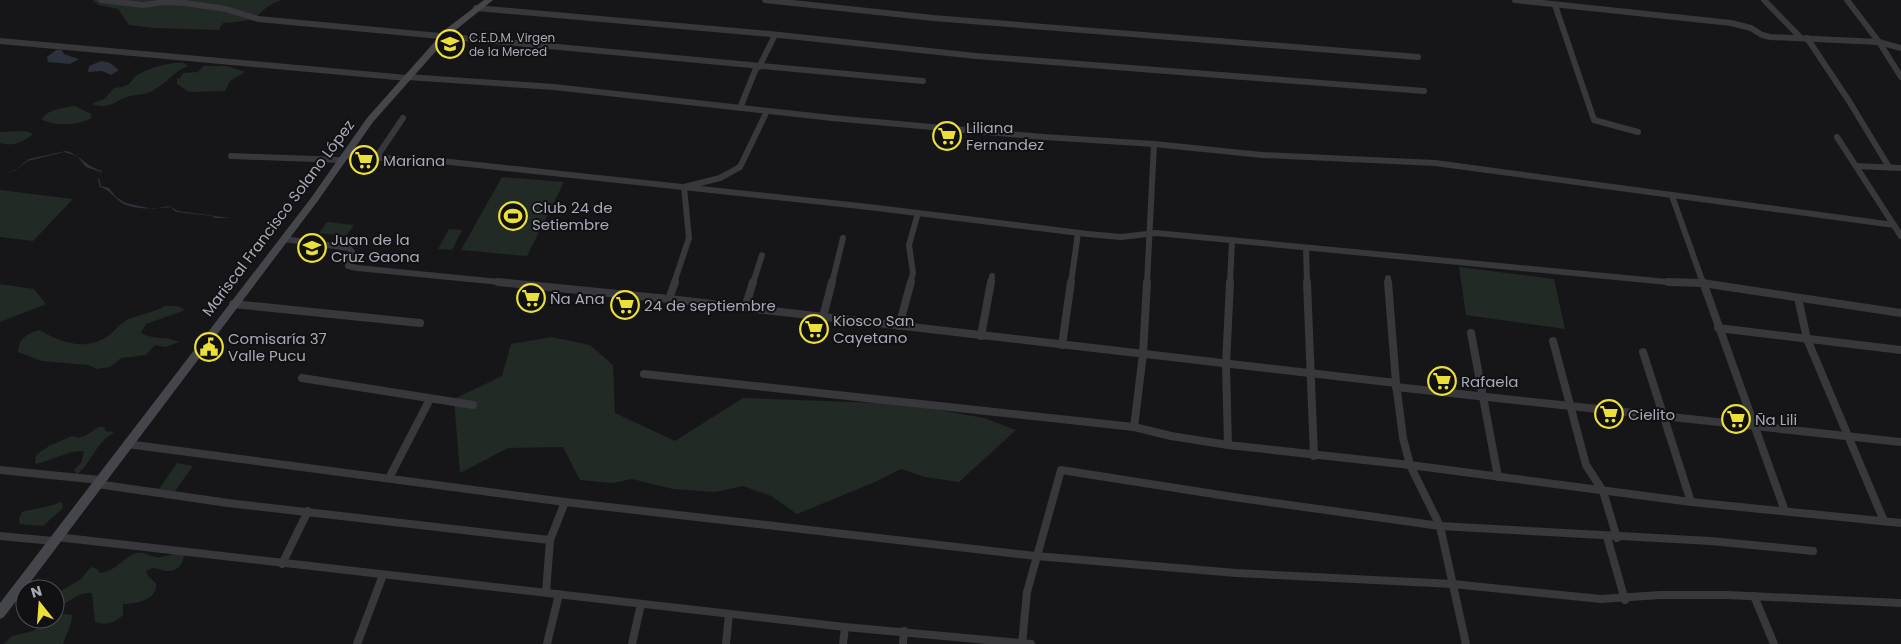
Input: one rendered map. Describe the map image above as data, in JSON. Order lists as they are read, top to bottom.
{
  "streets": {
    "main road": ["Mariscal Francisco Solano López"]
  },
  "places": {
    "school or university": ["C.E.D.M. Virgen de la Merced", "Juan de la Cruz Gaona"],
    "supermarket": [
      "Liliana Fernandez",
      "Mariana",
      "Ña Ana",
      "24 de septiembre",
      "Kiosco San Cayetano",
      "Rafaela",
      "Cielito",
      "Ña Lili"
    ],
    "sports": ["Club 24 de Setiembre"],
    "public building": ["Comisaría 37 Valle Pucu"]
  },
  "north": "top"
}
